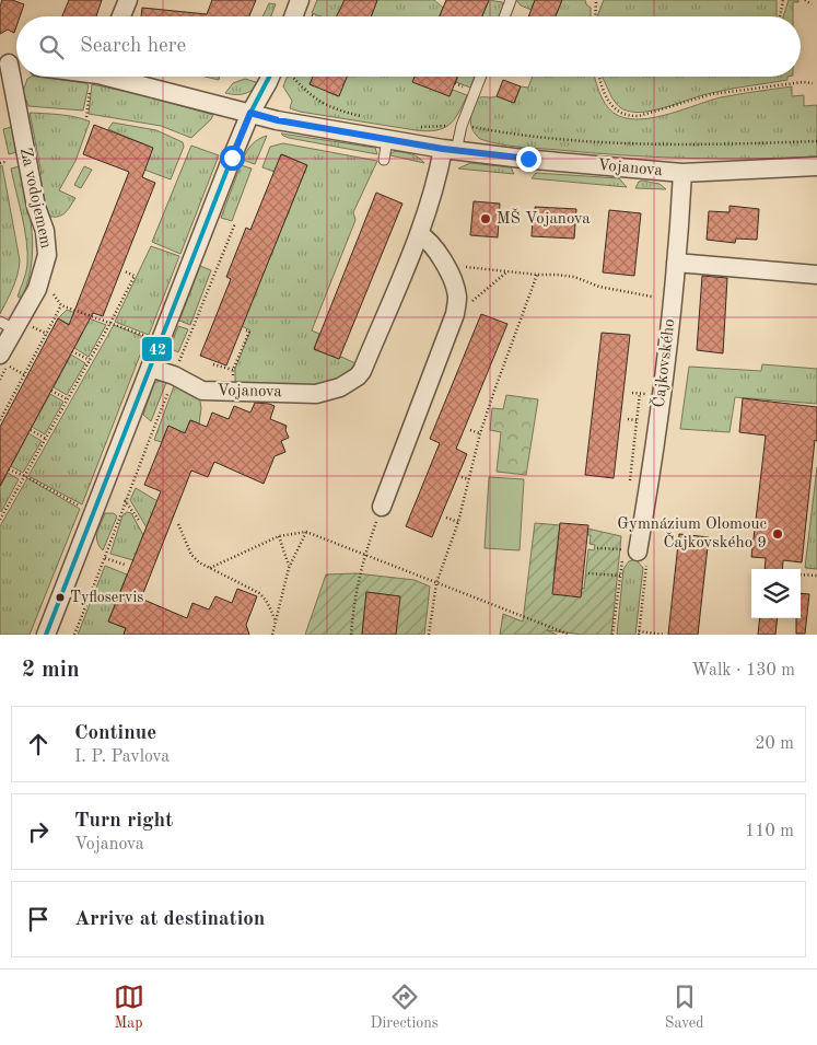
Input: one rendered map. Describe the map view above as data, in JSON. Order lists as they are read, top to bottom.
{
  "streets": {
    "street": ["Vojanova", "Za vodojemem", "Čajkovského"]
  },
  "crossings": [
    ["Vojanova", "Čajkovského"]
  ],
  "places": ["MŠ Vojanova", "Gymnázium Olomouc Čajkovského 9", "Tyfloservis"],
  "lines": ["transit line 42"],
  "page": {
    "search": "Search here",
    "heading": ["2 min", "Walk · 130 m"],
    "list": [
      ["Continue", "I. P. Pavlova", "20 m"],
      ["Turn right", "Vojanova", "110 m"],
      "Arrive at destination"
    ],
    "nav": ["Map", "Directions", "Saved"]
  }
}
